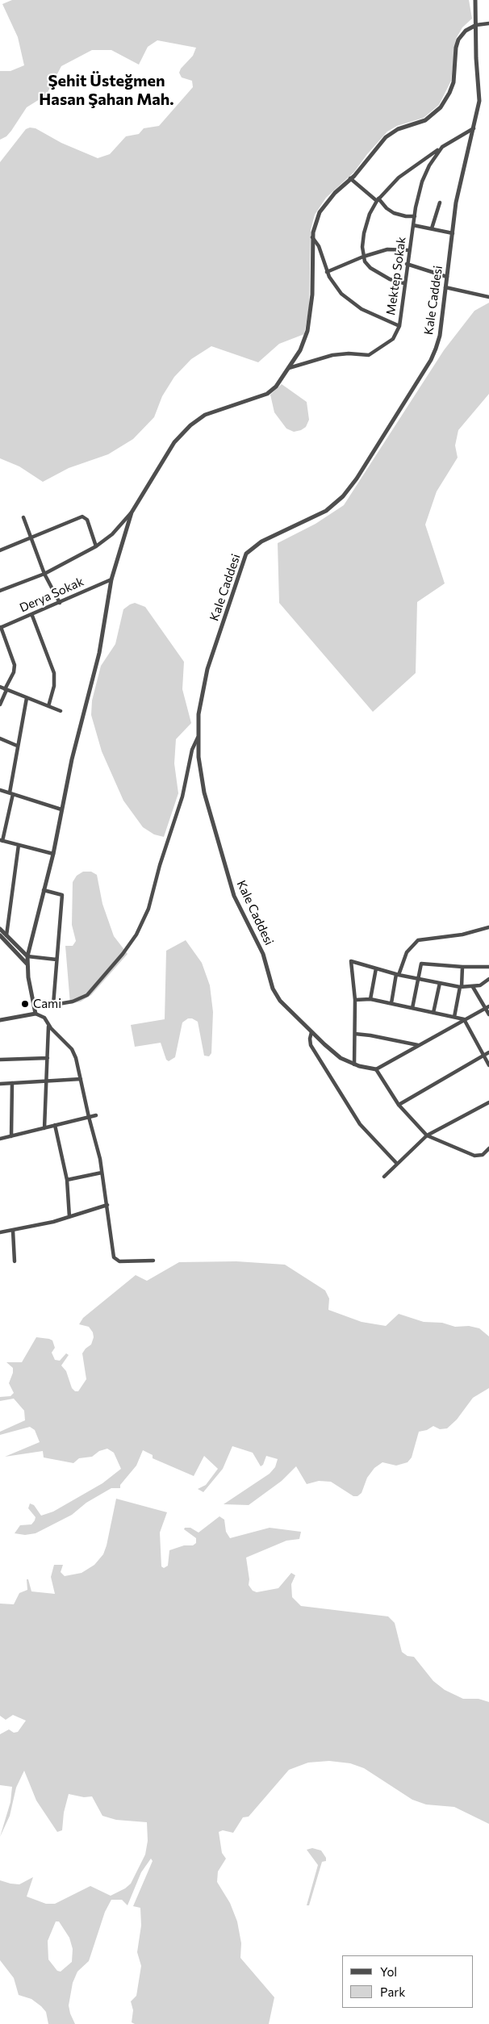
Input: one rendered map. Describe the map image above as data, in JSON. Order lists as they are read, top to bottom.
{
  "streets": {
    "street": ["Mektep Sokak", "Kale Caddesi", "Derya Sokak"]
  },
  "crossings": [
    ["Mektep Sokak", "Kale Caddesi"]
  ],
  "districts": ["Şehit Üsteğmen Hasan Şahan Mah."],
  "places": ["Cami"],
  "legend": ["Yol", "Park"]
}
